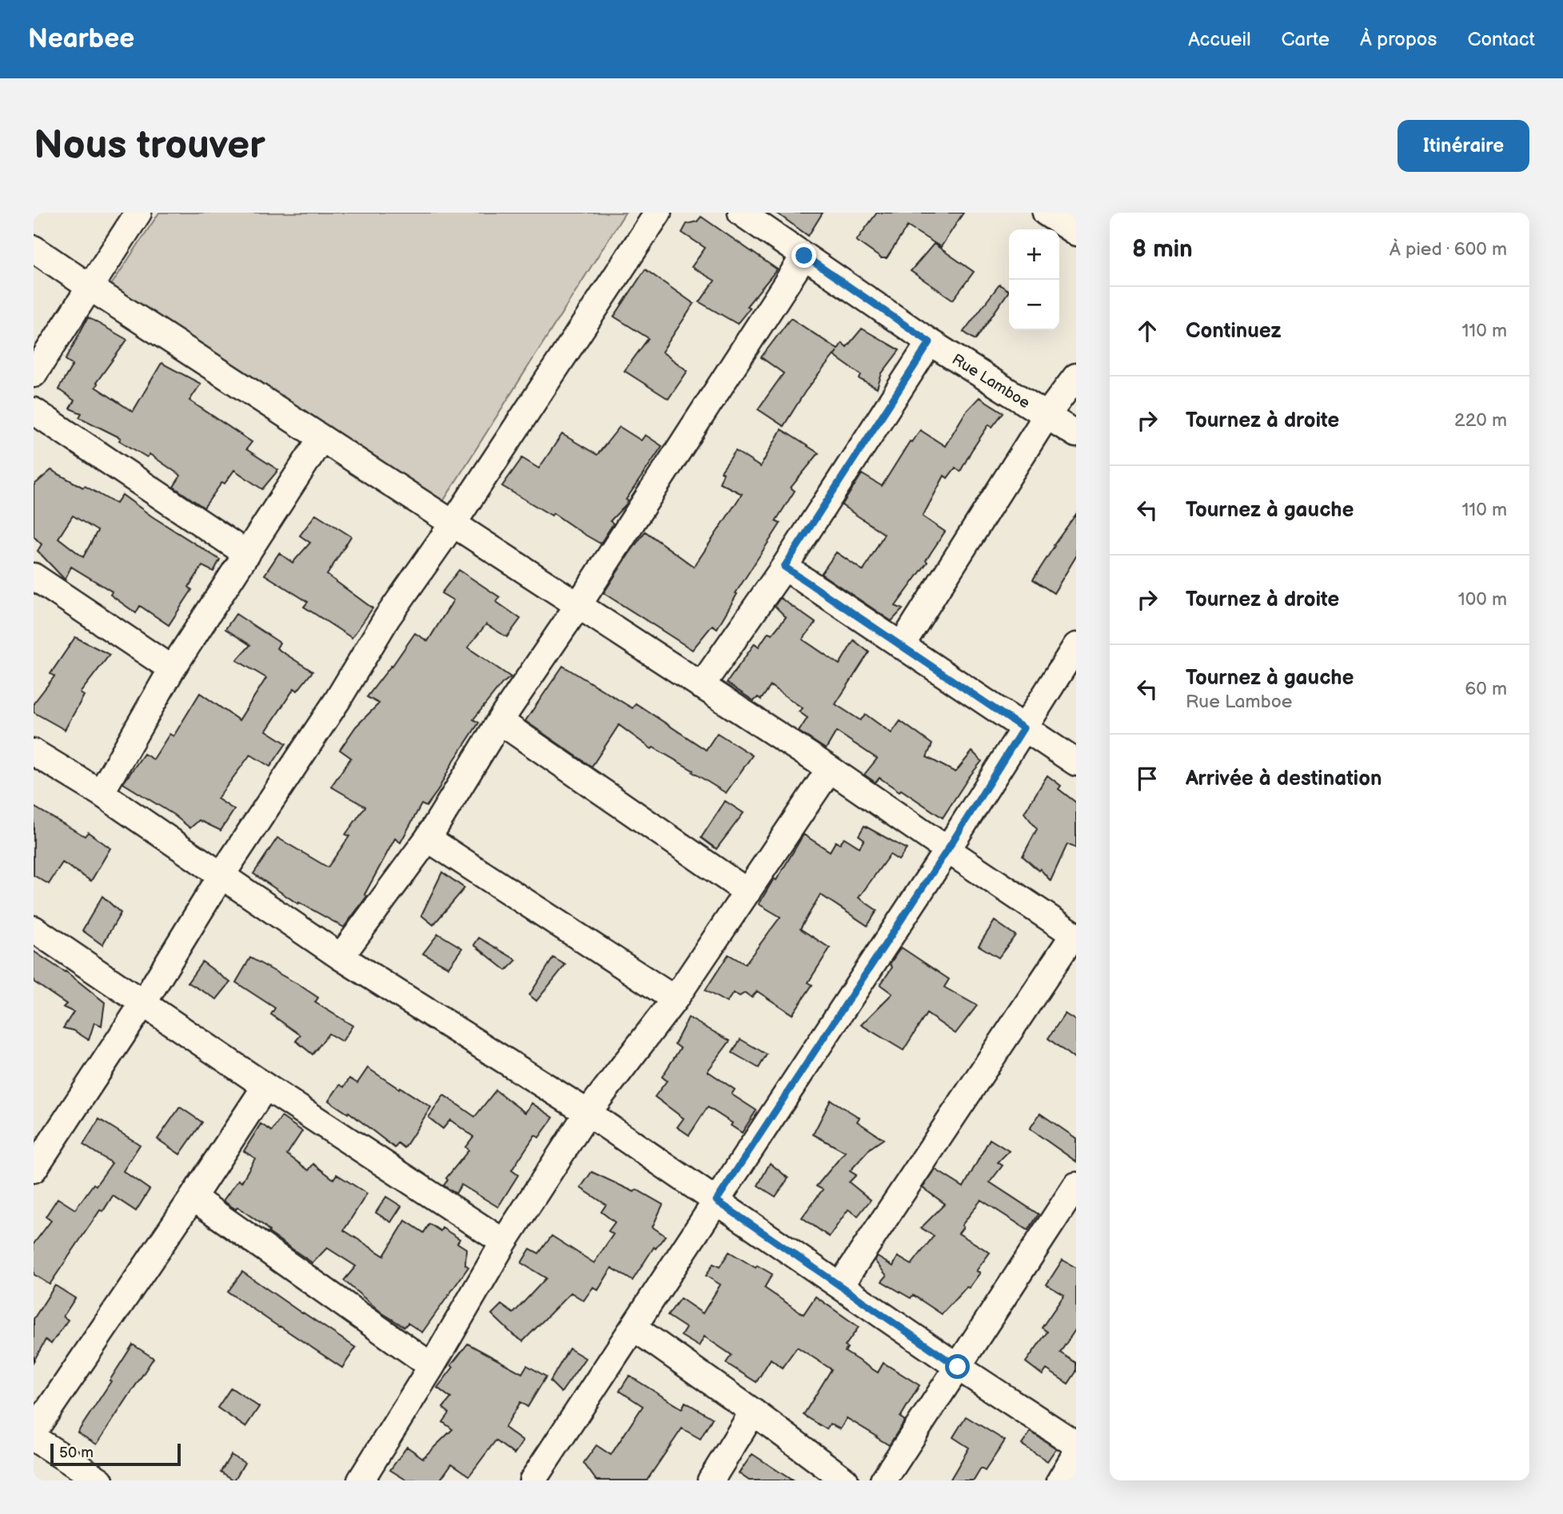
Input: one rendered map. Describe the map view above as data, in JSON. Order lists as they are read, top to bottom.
{
  "streets": {
    "street": ["Rue Lamboe"]
  },
  "scale_bar": "50 m",
  "page": {
    "header": "Nearbee",
    "nav": [
      "Accueil",
      "Carte",
      "À propos",
      "Contact"
    ],
    "buttons": "Itinéraire",
    "title": "Nous trouver",
    "heading": ["8 min", "À pied · 600 m"],
    "map_buttons": ["+", "−"],
    "list": [
      ["Continuez", "110 m"],
      ["Tournez à droite", "220 m"],
      ["Tournez à gauche", "110 m"],
      ["Tournez à droite", "100 m"],
      ["Tournez à gauche", "Rue Lamboe", "60 m"],
      "Arrivée à destination"
    ],
    "scale": "50 m"
  }
}
